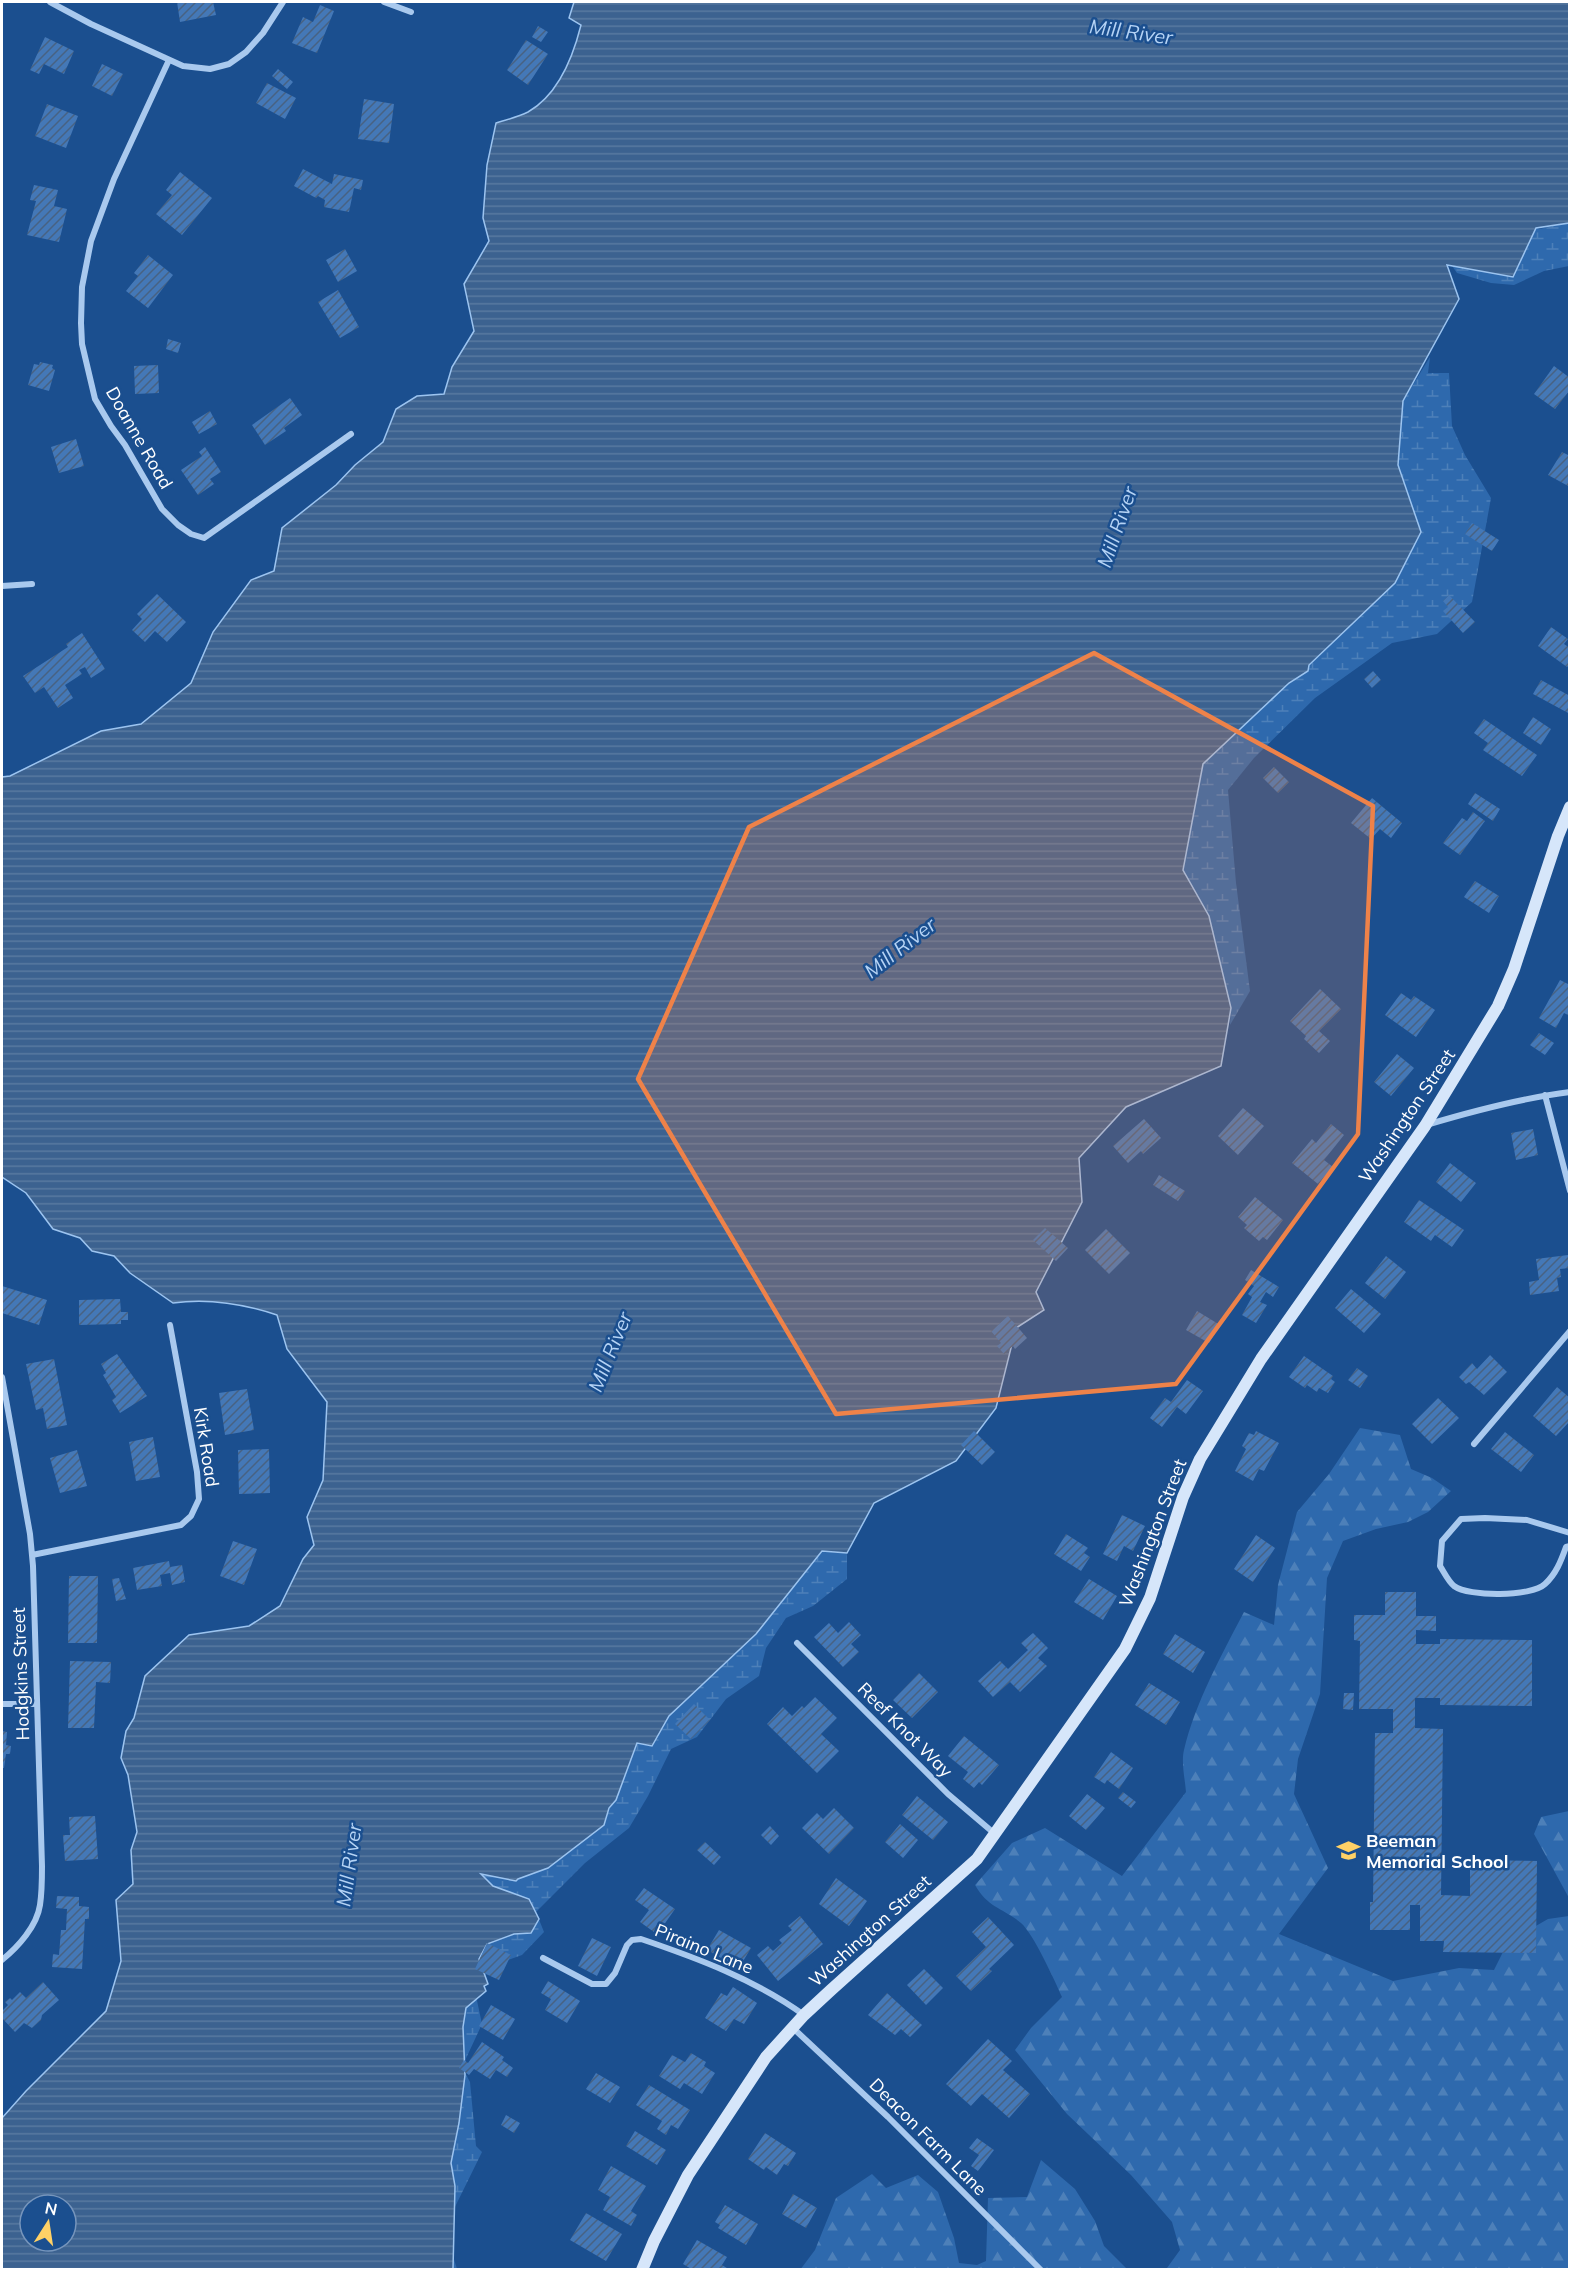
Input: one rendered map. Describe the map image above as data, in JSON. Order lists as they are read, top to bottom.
{
  "streets": {
    "main road": ["Washington Street"],
    "street": [
      "Doanne Road",
      "Kirk Road",
      "Hodgkins Street",
      "Reef Knot Way",
      "Piraino Lane",
      "Deacon Farm Lane"
    ]
  },
  "crossings": [
    ["Washington Street", "Reef Knot Way"],
    ["Washington Street", "Piraino Lane"],
    ["Washington Street", "Deacon Farm Lane"],
    ["Kirk Road", "Hodgkins Street"]
  ],
  "water": ["Mill River"],
  "places": {
    "school or university": ["Beeman Memorial School"]
  },
  "north": "top"
}
